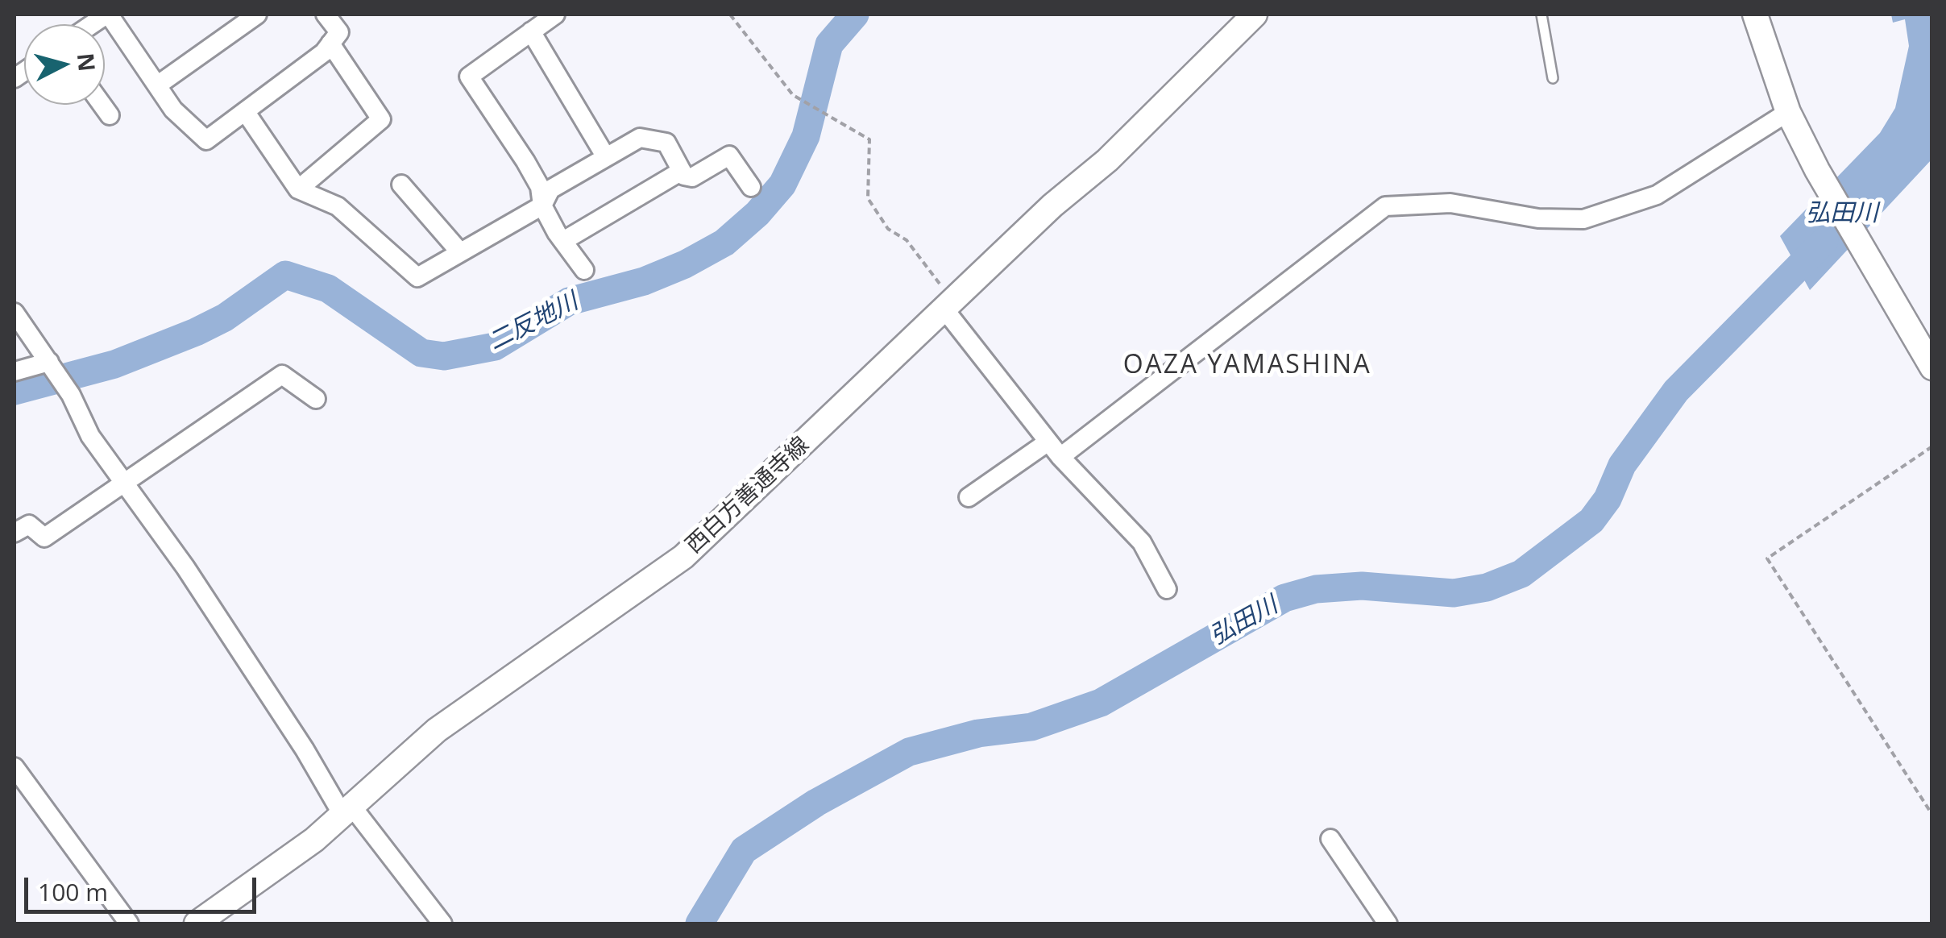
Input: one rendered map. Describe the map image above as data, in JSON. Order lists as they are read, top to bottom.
{
  "streets": {
    "main road": ["西白方善通寺線"]
  },
  "districts": ["OAZA YAMASHINA"],
  "water": ["弘田川", "二反地川"],
  "scale_bar": "100 m",
  "north": "right"
}
